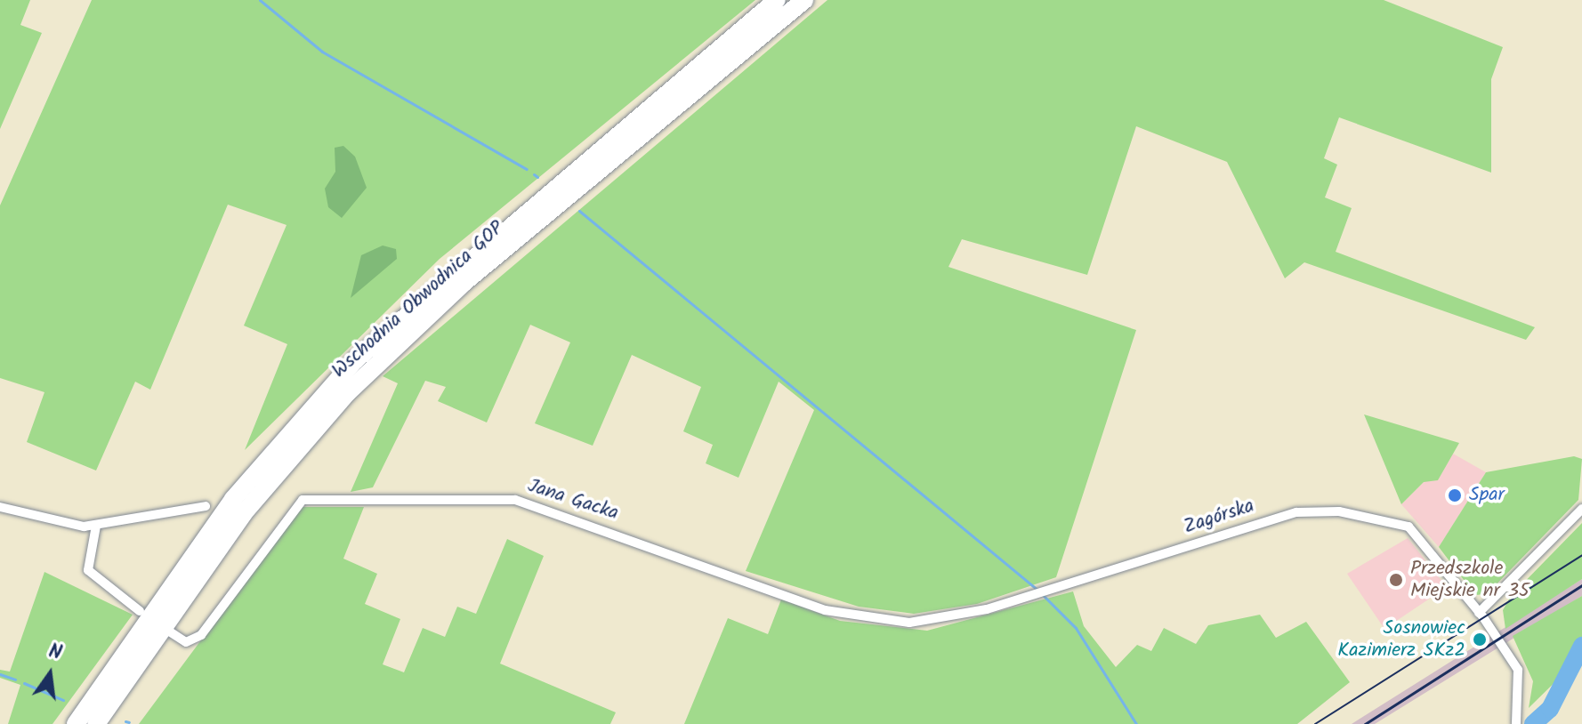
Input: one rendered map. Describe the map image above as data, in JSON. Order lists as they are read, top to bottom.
{
  "streets": {
    "highway": ["Wschodnia Obwodnica GOP"],
    "street": ["Jana Gacka", "Zagórska"]
  },
  "crossings": [
    ["Jana Gacka", "Zagórska"]
  ],
  "places": ["Spar", "Przedszkole Miejskie nr 35", "Sosnowiec Kazimierz SKz2"],
  "north": "top"
}
